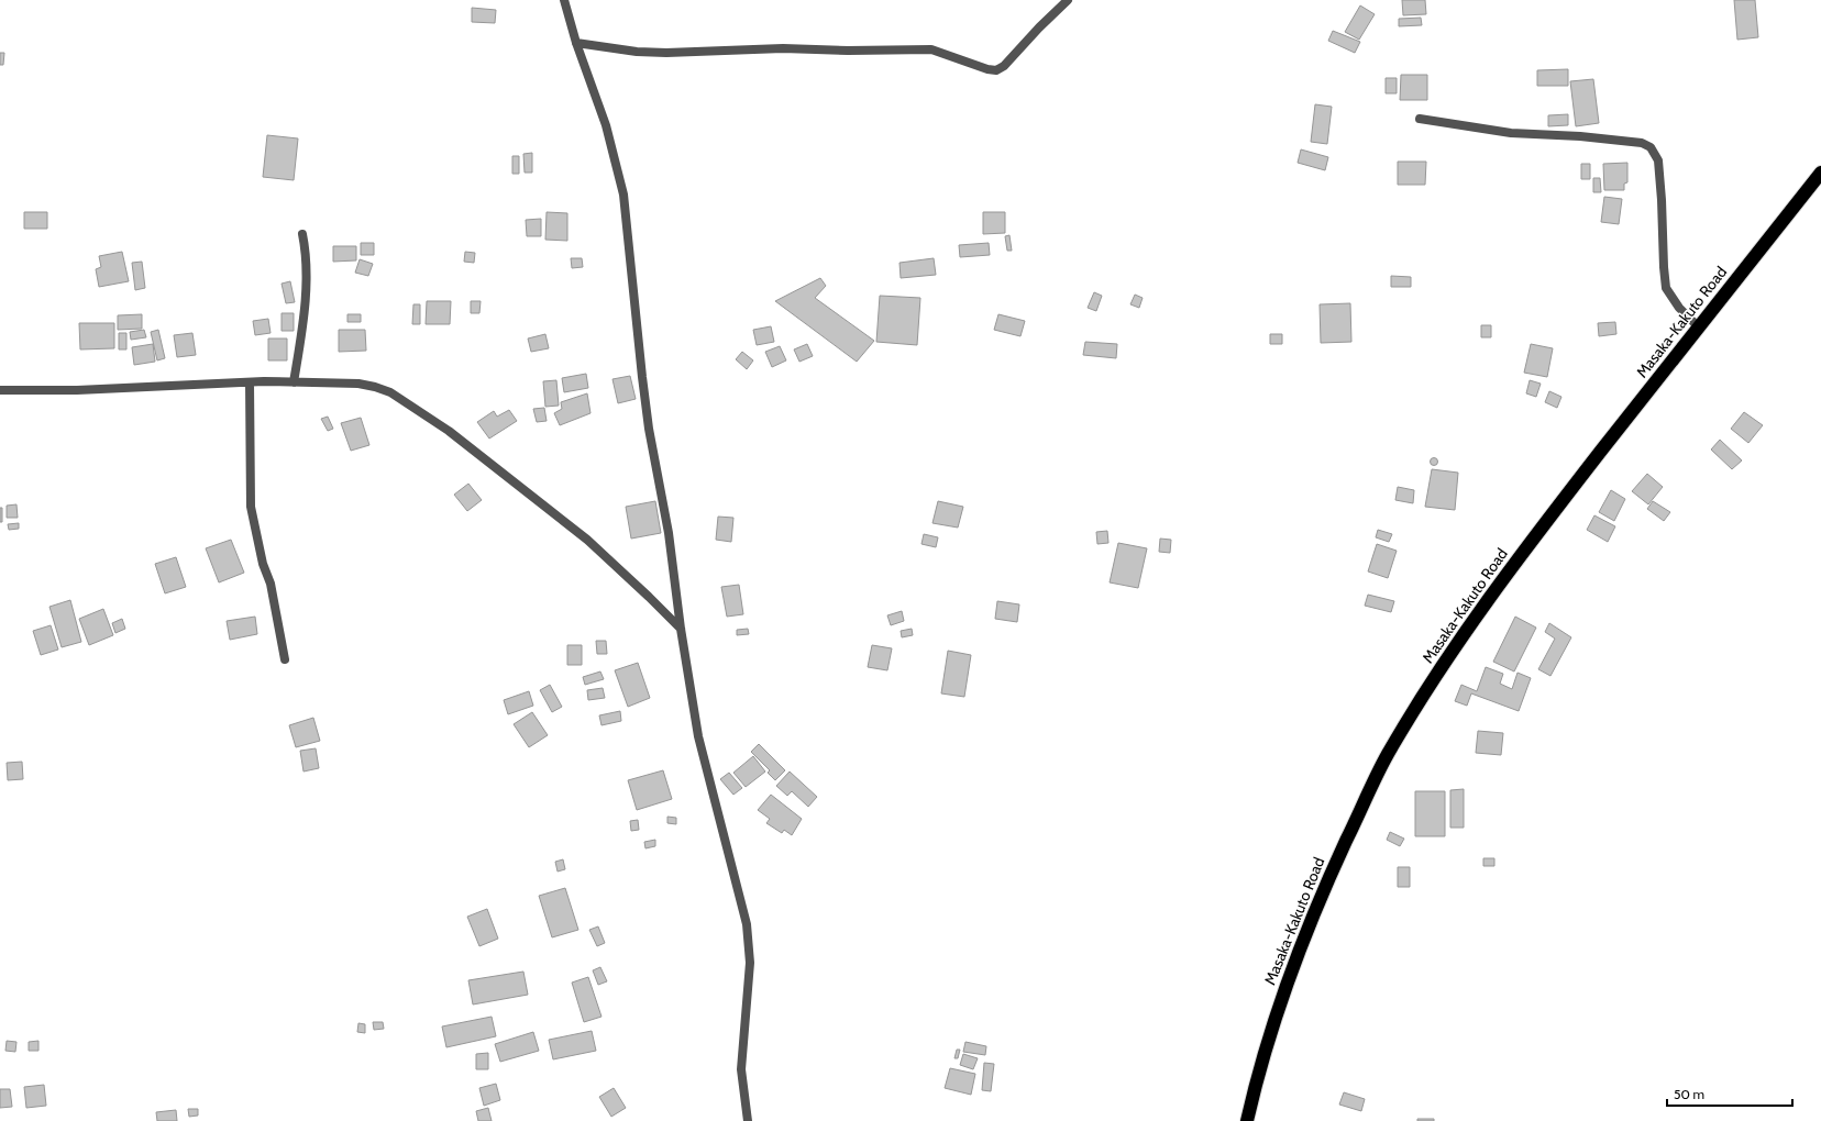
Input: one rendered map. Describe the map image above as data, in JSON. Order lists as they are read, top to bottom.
{
  "streets": {
    "highway": ["Masaka-Kakuto Road"]
  },
  "scale_bar": "50 m"
}
